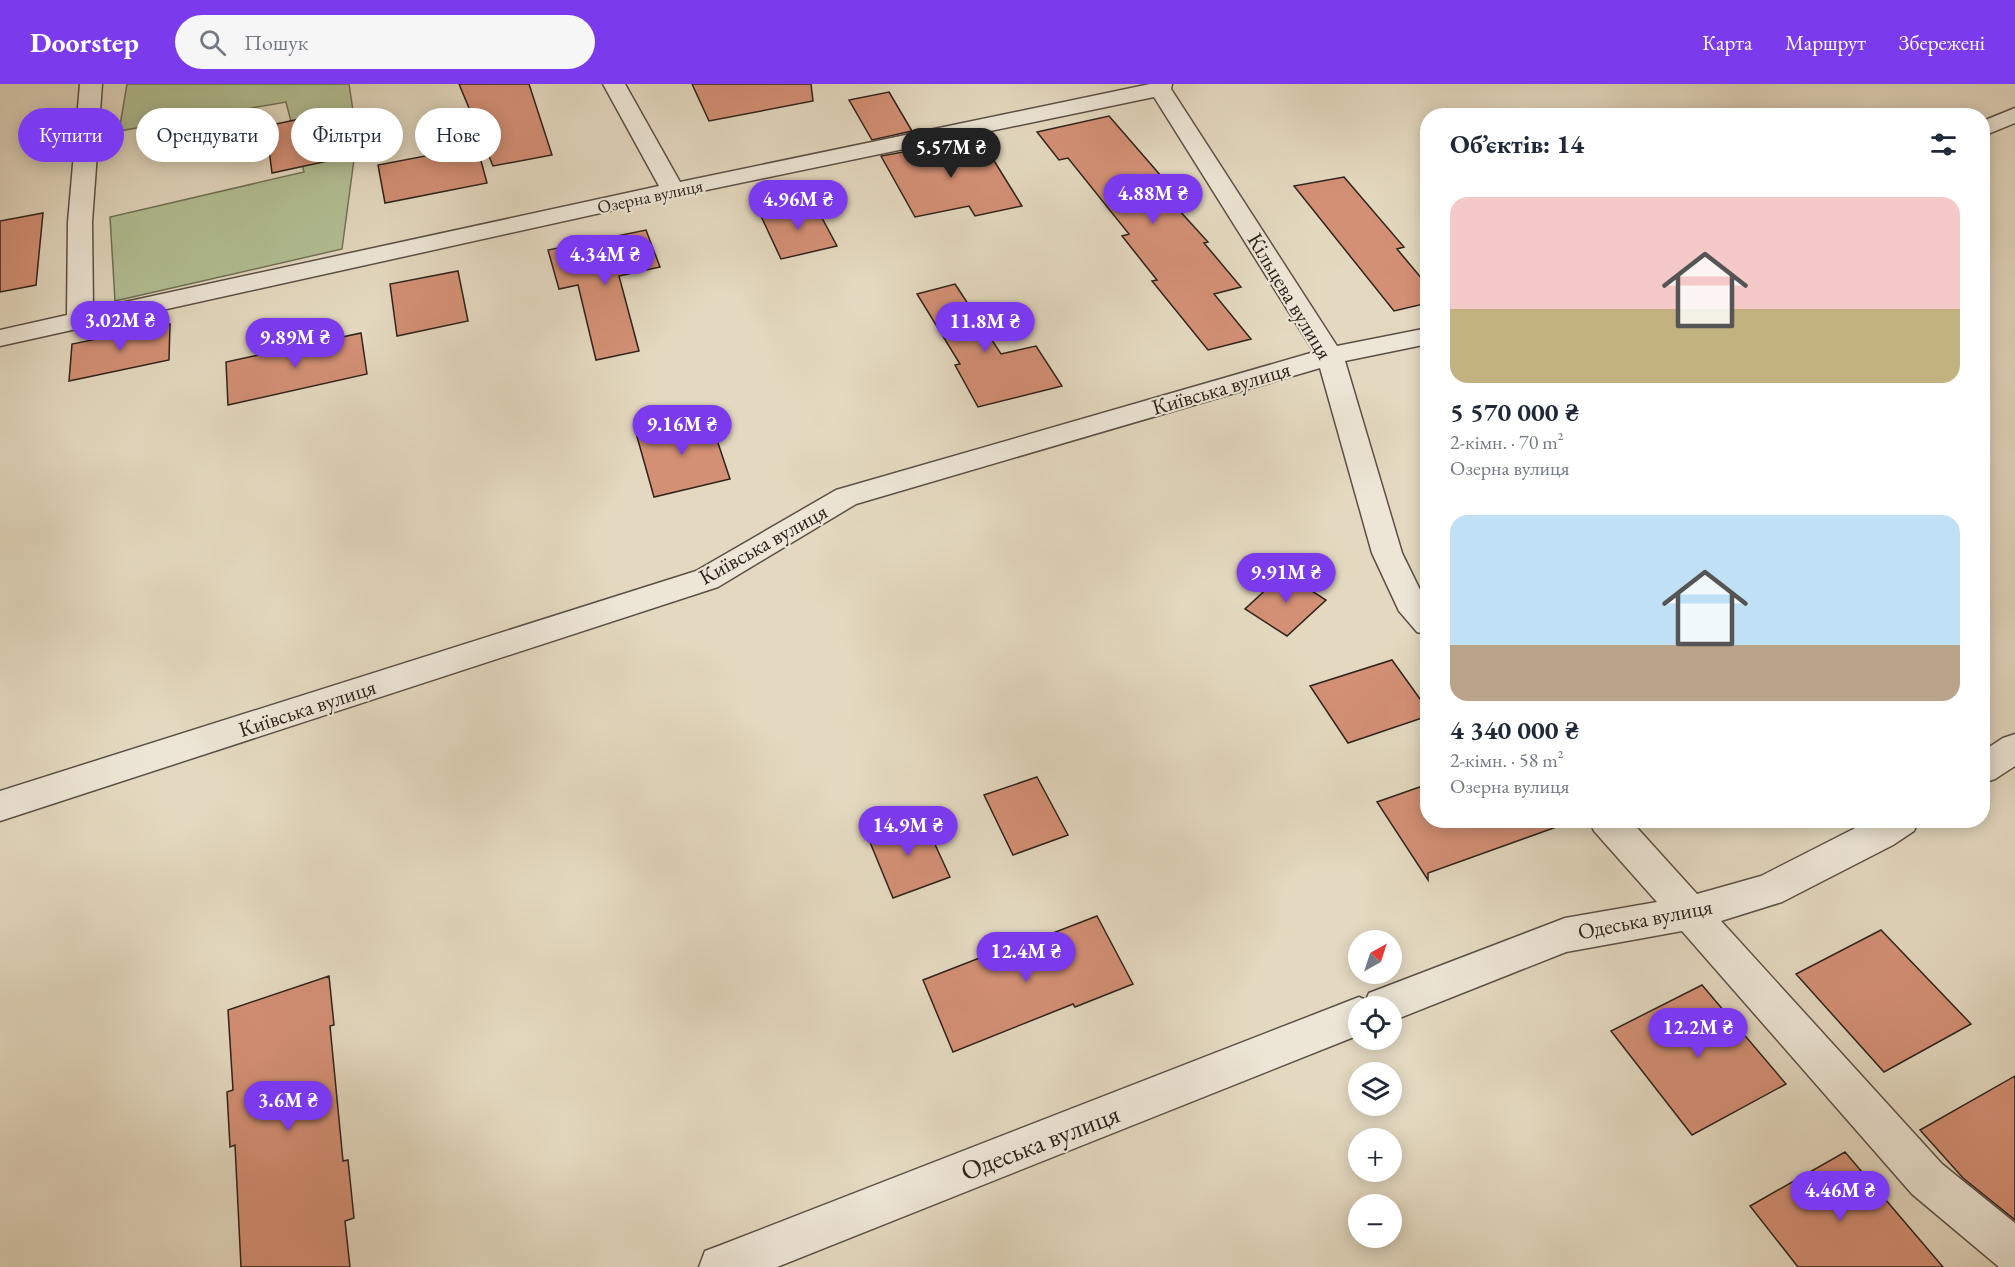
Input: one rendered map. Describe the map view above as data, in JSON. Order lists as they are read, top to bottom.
{
  "streets": {
    "street": [
      "Озерна вулиця",
      "Кільцева вулиця",
      "Київська вулиця",
      "Одеська вулиця"
    ]
  },
  "crossings": [
    ["Озерна вулиця", "Кільцева вулиця"],
    ["Кільцева вулиця", "Київська вулиця"]
  ],
  "north": "top right",
  "page": {
    "header": "Doorstep",
    "search": "Пошук",
    "nav": ["Карта", "Маршрут", "Збережені"],
    "chip": [
      "Купити",
      "Орендувати",
      "Фільтри",
      "Нове"
    ],
    "heading": "Об’єктів: 14",
    "price": [
      "5.57M ₴",
      "4.88M ₴",
      "4.96M ₴",
      "4.34M ₴",
      "3.02M ₴",
      "11.8M ₴",
      "9.89M ₴",
      "9.16M ₴",
      "9.91M ₴",
      "14.9M ₴",
      "12.4M ₴",
      "12.2M ₴",
      "3.6M ₴",
      "4.46M ₴"
    ],
    "list": [
      {
        "name": "5 570 000 ₴",
        "note": "2-кімн. · 70 m² · Озерна вулиця"
      },
      {
        "name": "4 340 000 ₴",
        "note": "2-кімн. · 58 m² · Озерна вулиця"
      }
    ],
    "map_buttons": ["+", "−"]
  }
}
